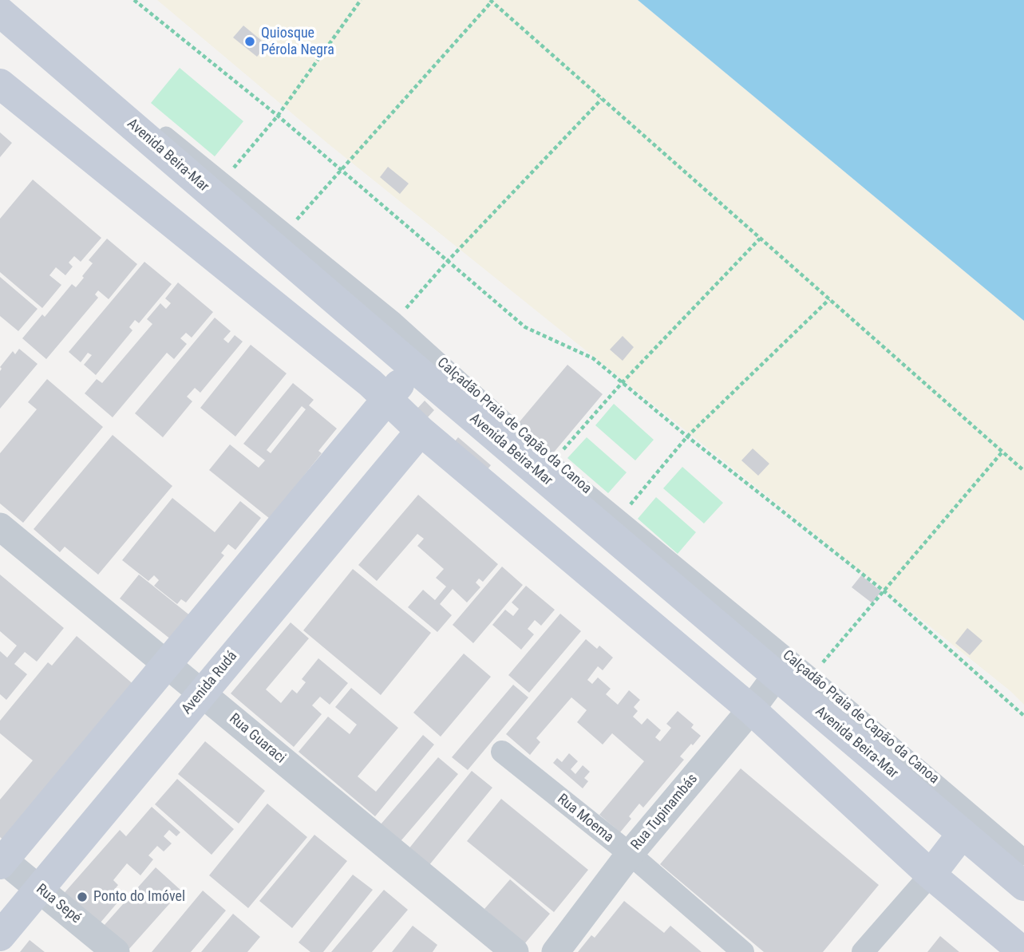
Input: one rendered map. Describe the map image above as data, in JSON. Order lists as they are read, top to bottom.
{
  "streets": {
    "main road": ["Avenida Beira-Mar", "Avenida Rudá"],
    "street": [
      "Calçadão Praia de Capão da Canoa",
      "Rua Guaraci",
      "Rua Tupinambás",
      "Rua Moema",
      "Rua Sepé"
    ]
  },
  "crossings": [
    ["Avenida Beira-Mar", "Rua Tupinambás"],
    ["Avenida Rudá", "Rua Guaraci"],
    ["Avenida Rudá", "Rua Sepé"],
    ["Rua Tupinambás", "Rua Moema"]
  ],
  "places": ["Quiosque Pérola Negra", "Ponto do Imóvel"]
}
